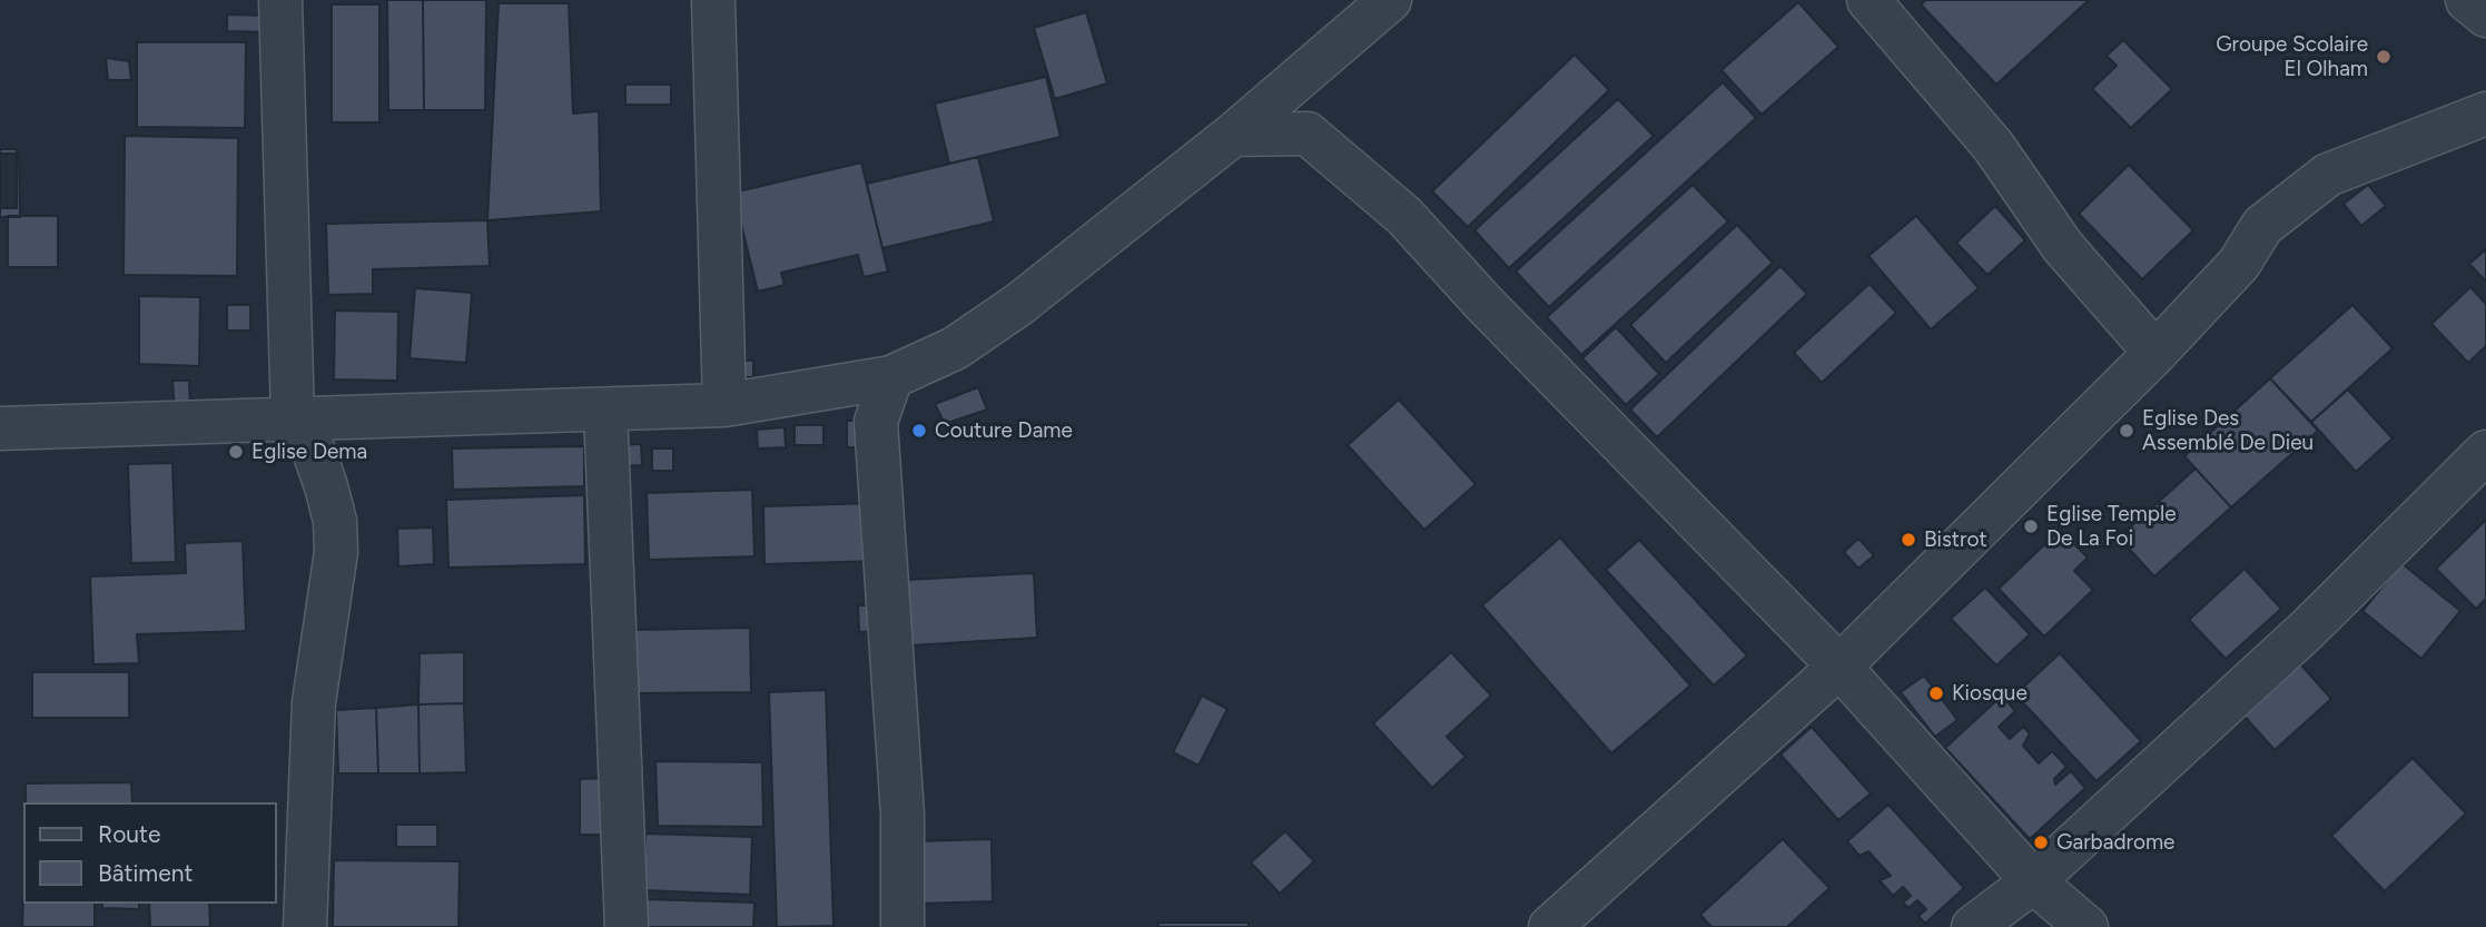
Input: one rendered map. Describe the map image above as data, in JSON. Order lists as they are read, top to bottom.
{
  "places": [
    "Groupe Scolaire El Olham",
    "Couture Dame",
    "Eglise Des Assemblé De Dieu",
    "Eglise Dema",
    "Eglise Temple De La Foi",
    "Bistrot",
    "Kiosque",
    "Garbadrome"
  ],
  "legend": ["Route", "Bâtiment"]
}
